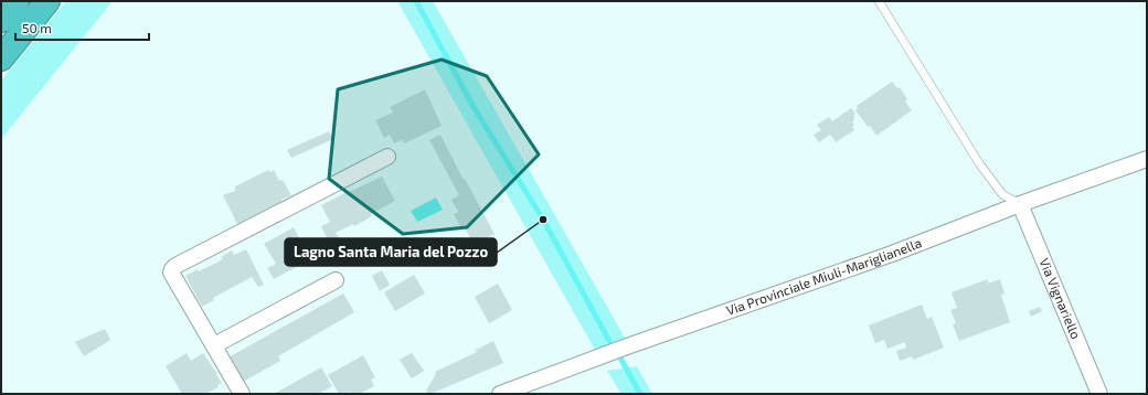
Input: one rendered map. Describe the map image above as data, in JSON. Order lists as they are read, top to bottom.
{
  "streets": {
    "street": ["Via Provinciale Miuli-Mariglianella", "Via Vignariello"]
  },
  "crossings": [
    ["Via Provinciale Miuli-Mariglianella", "Via Vignariello"]
  ],
  "places": ["Lagno Santa Maria del Pozzo"],
  "scale_bar": "50 m"
}
